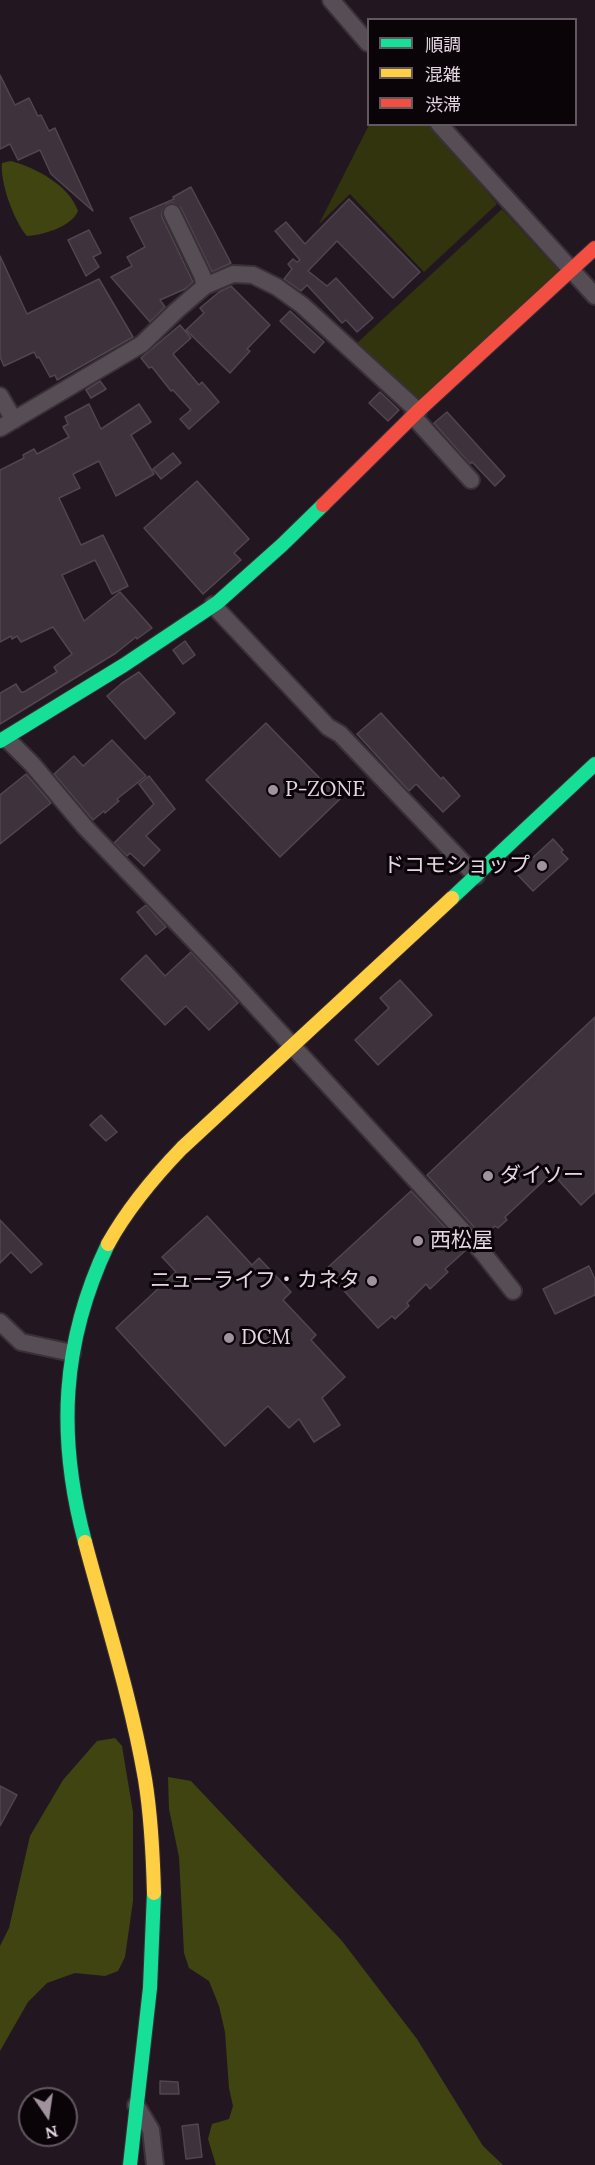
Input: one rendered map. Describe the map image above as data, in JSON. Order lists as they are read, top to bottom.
{
  "places": [
    "P-ZONE",
    "ドコモショップ",
    "ダイソー",
    "西松屋",
    "ニューライフ・カネタ",
    "DCM"
  ],
  "legend": ["順調", "混雑", "渋滞"],
  "north": "bottom"
}
